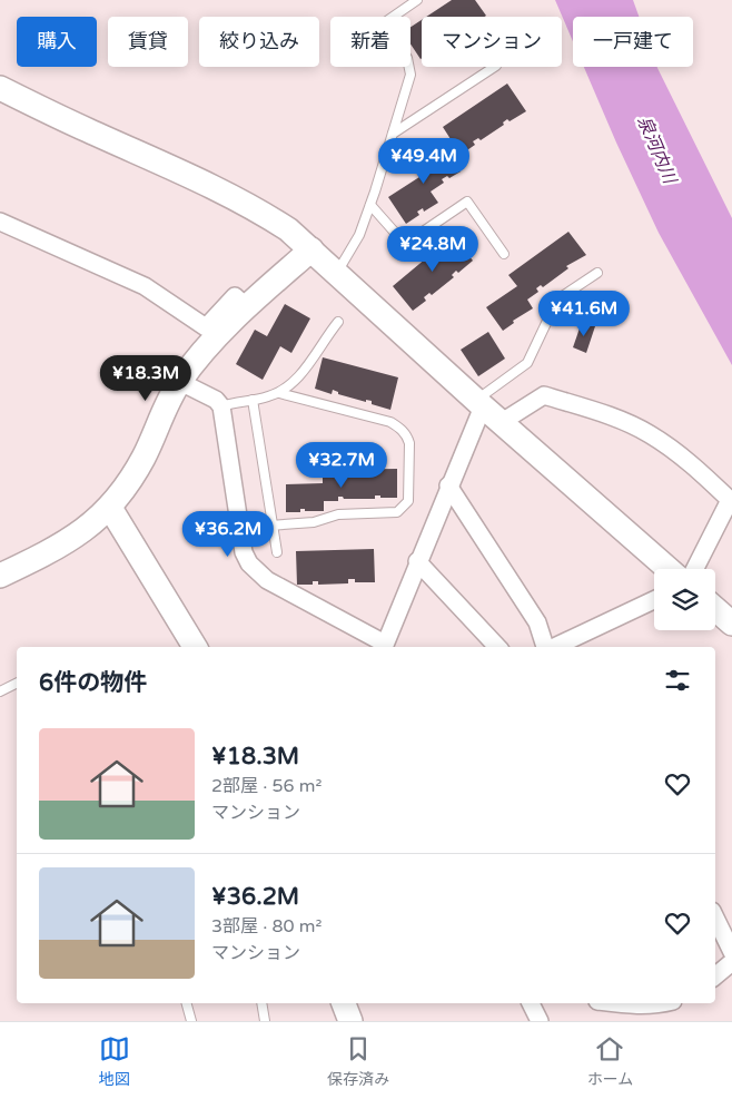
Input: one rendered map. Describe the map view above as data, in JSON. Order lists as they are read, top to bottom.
{
  "water": ["泉河内川"],
  "page": {
    "chip": [
      "購入",
      "賃貸",
      "絞り込み",
      "新着",
      "マンション",
      "一戸建て"
    ],
    "price": [
      "¥49.4M",
      "¥24.8M",
      "¥41.6M",
      "¥18.3M",
      "¥32.7M",
      "¥36.2M"
    ],
    "heading": "6件の物件",
    "list": [
      {
        "name": "¥18.3M",
        "note": "2部屋 · 56 m² · マンション"
      },
      {
        "name": "¥36.2M",
        "note": "3部屋 · 80 m² · マンション"
      }
    ],
    "tabs": ["地図", "保存済み", "ホーム"]
  }
}
